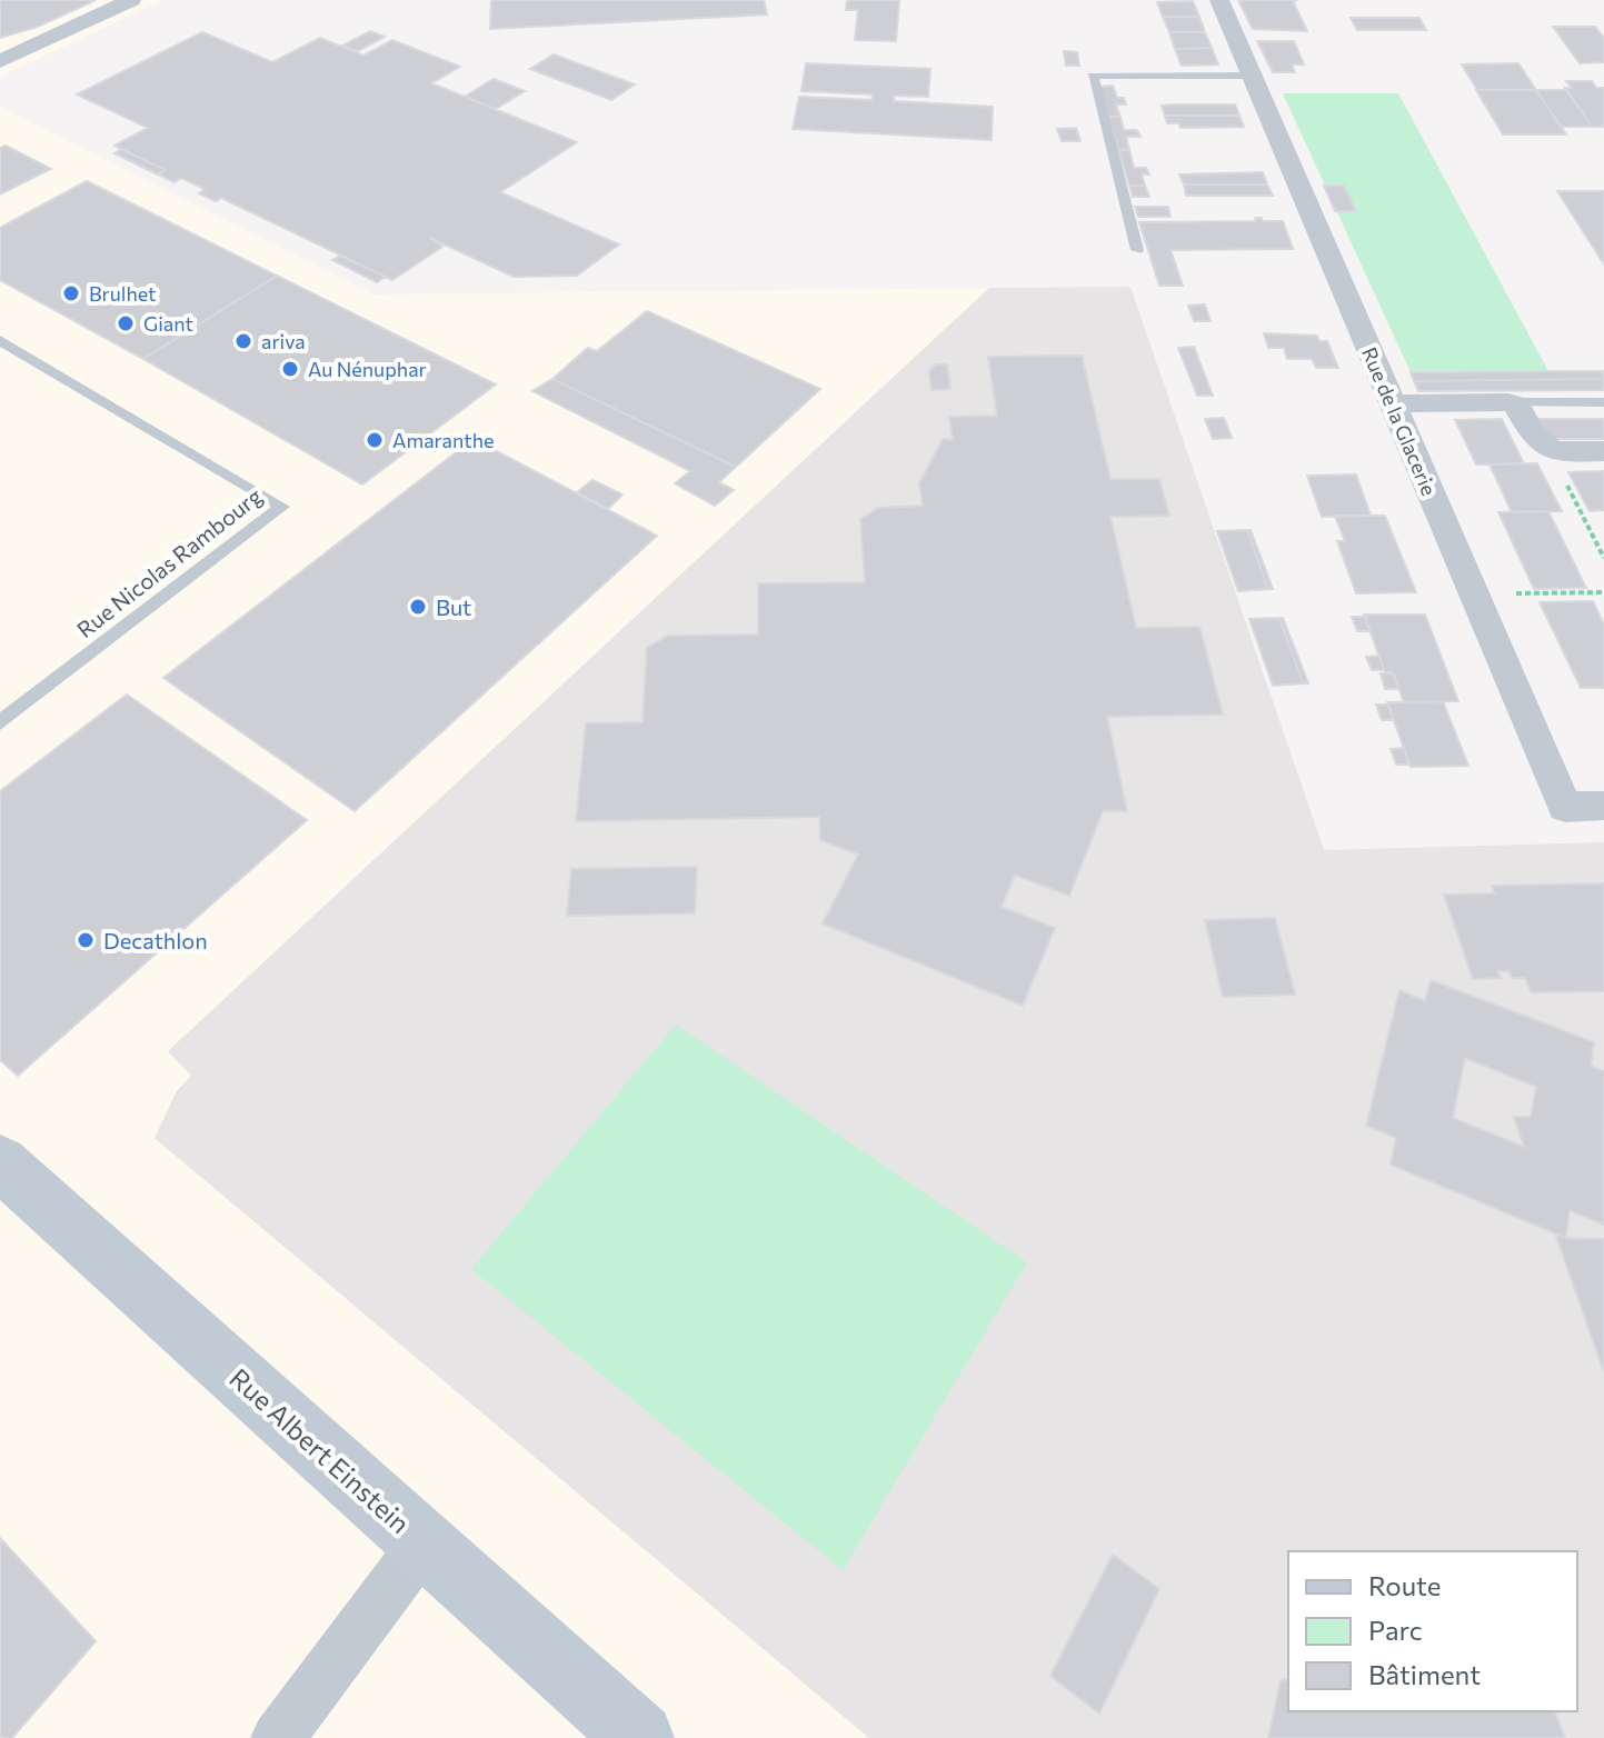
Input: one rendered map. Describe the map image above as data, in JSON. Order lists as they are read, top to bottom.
{
  "streets": {
    "street": ["Rue de la Glacerie", "Rue Albert Einstein"],
    "lane": ["Rue Nicolas Rambourg"]
  },
  "places": [
    "Brulhet",
    "Giant",
    "ariva",
    "Au Nénuphar",
    "Amaranthe",
    "But",
    "Decathlon"
  ],
  "legend": ["Route", "Parc", "Bâtiment"]
}
